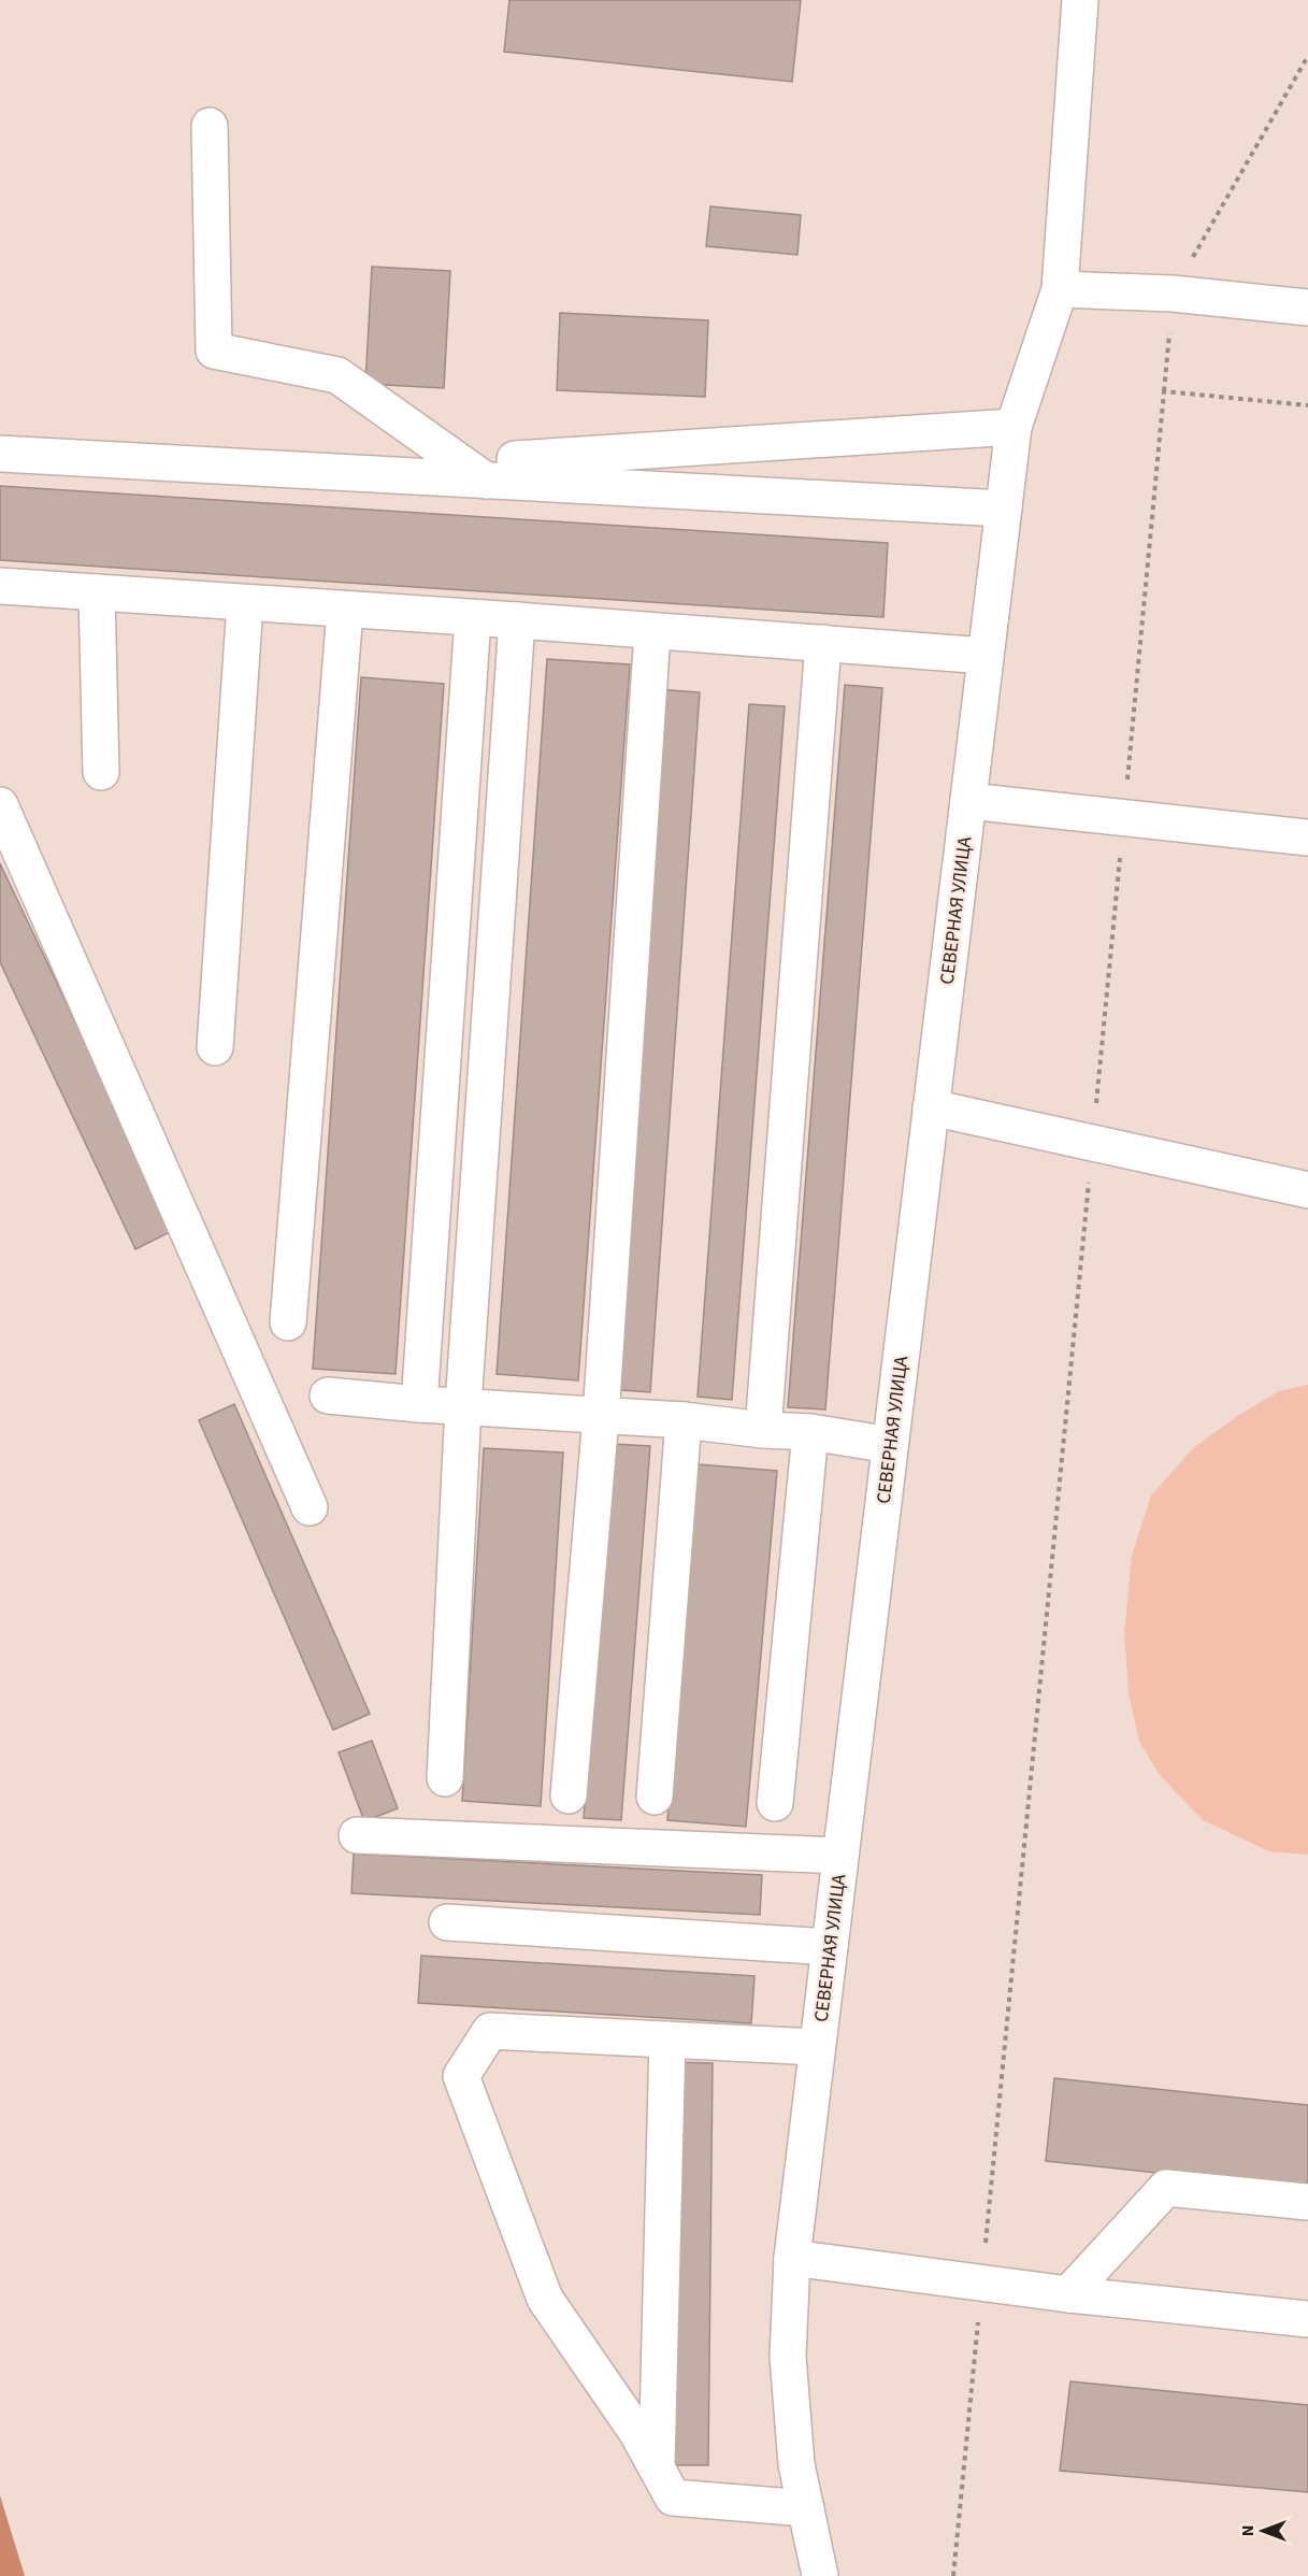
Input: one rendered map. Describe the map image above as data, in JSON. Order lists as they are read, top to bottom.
{
  "streets": {
    "street": ["СЕВЕРНАЯ УЛИЦА"]
  },
  "north": "left"
}
